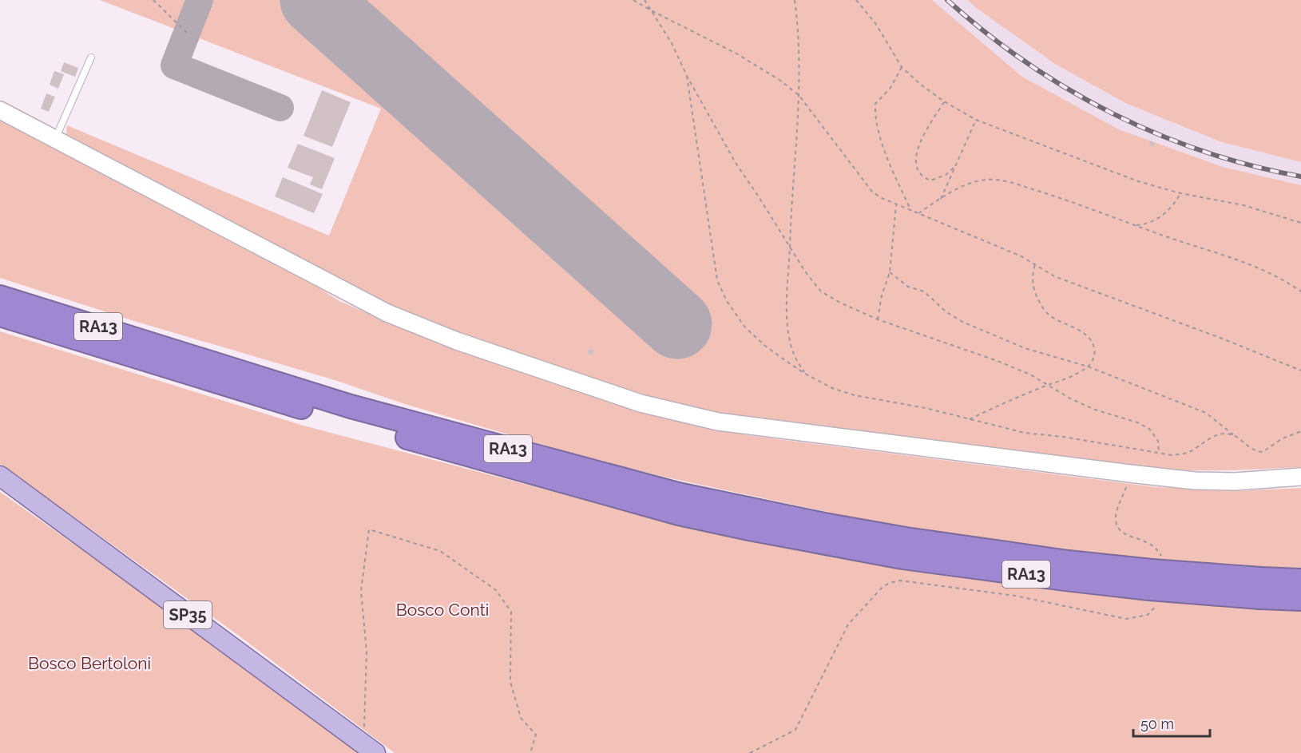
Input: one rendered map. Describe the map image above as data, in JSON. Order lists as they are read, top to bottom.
{
  "streets": {
    "highway": ["RA13"],
    "main road": ["SP35"]
  },
  "parks": ["Bosco Conti", "Bosco Bertoloni"],
  "scale_bar": "50 m"
}
